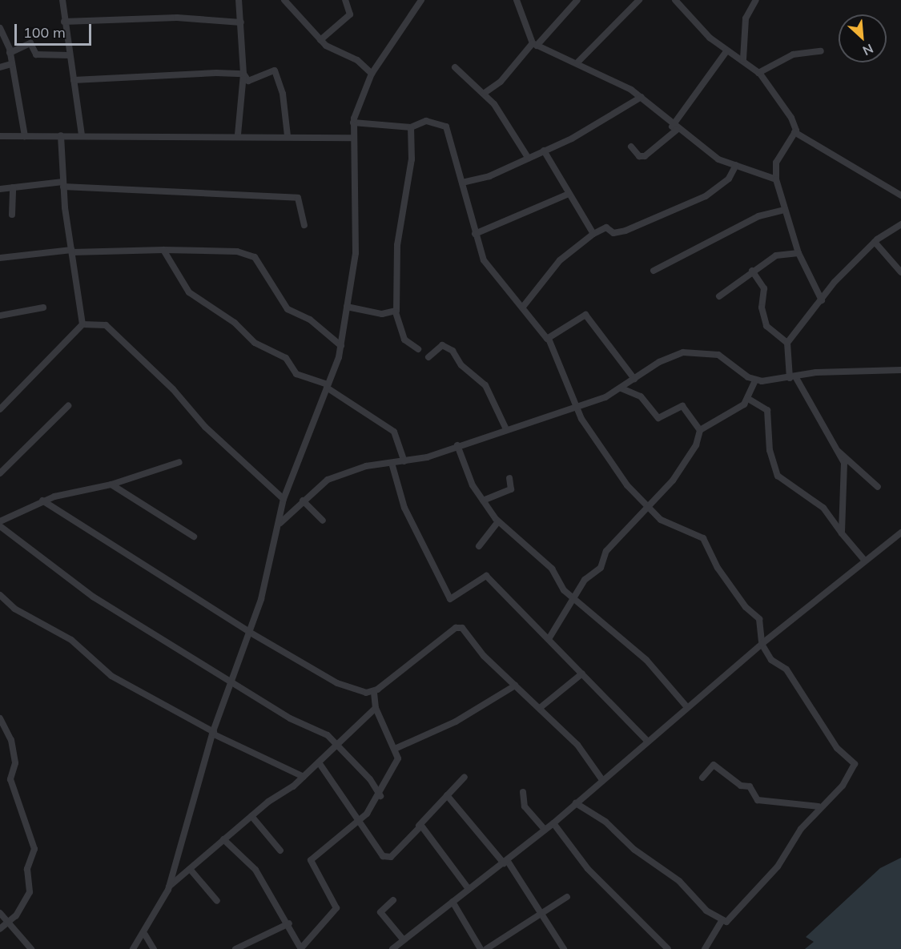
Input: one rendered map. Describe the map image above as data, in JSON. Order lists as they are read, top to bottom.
{
  "scale_bar": "100 m",
  "north": "bottom right"
}
